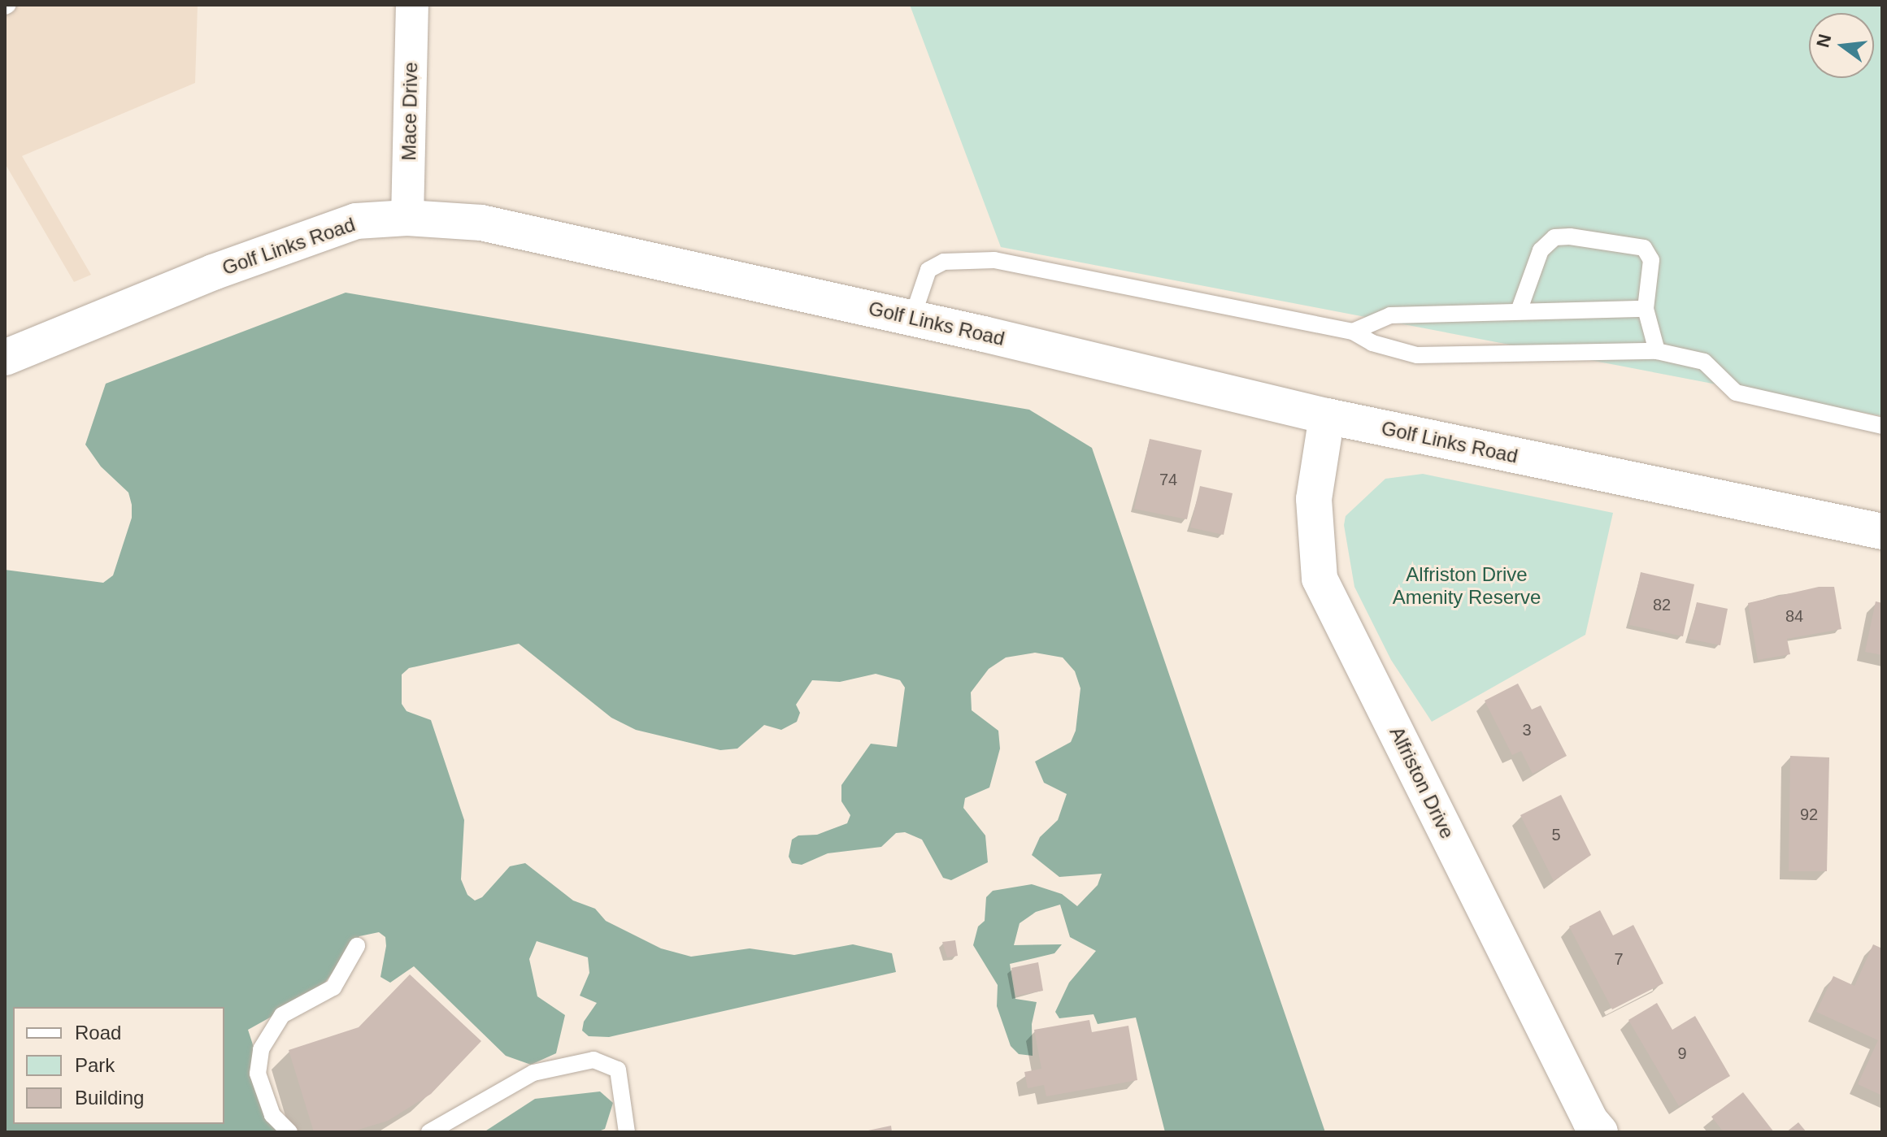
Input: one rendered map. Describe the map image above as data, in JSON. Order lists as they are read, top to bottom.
{
  "streets": {
    "main road": ["Golf Links Road", "Alfriston Drive"],
    "street": ["Mace Drive"]
  },
  "crossings": [
    ["Mace Drive", "Golf Links Road"],
    ["Golf Links Road", "Alfriston Drive"]
  ],
  "parks": ["Alfriston Drive Amenity Reserve"],
  "house_numbers": [
    "74",
    "82",
    "84",
    "3",
    "92",
    "5",
    "7",
    "9"
  ],
  "legend": ["Road", "Park", "Building"],
  "north": "left"
}
